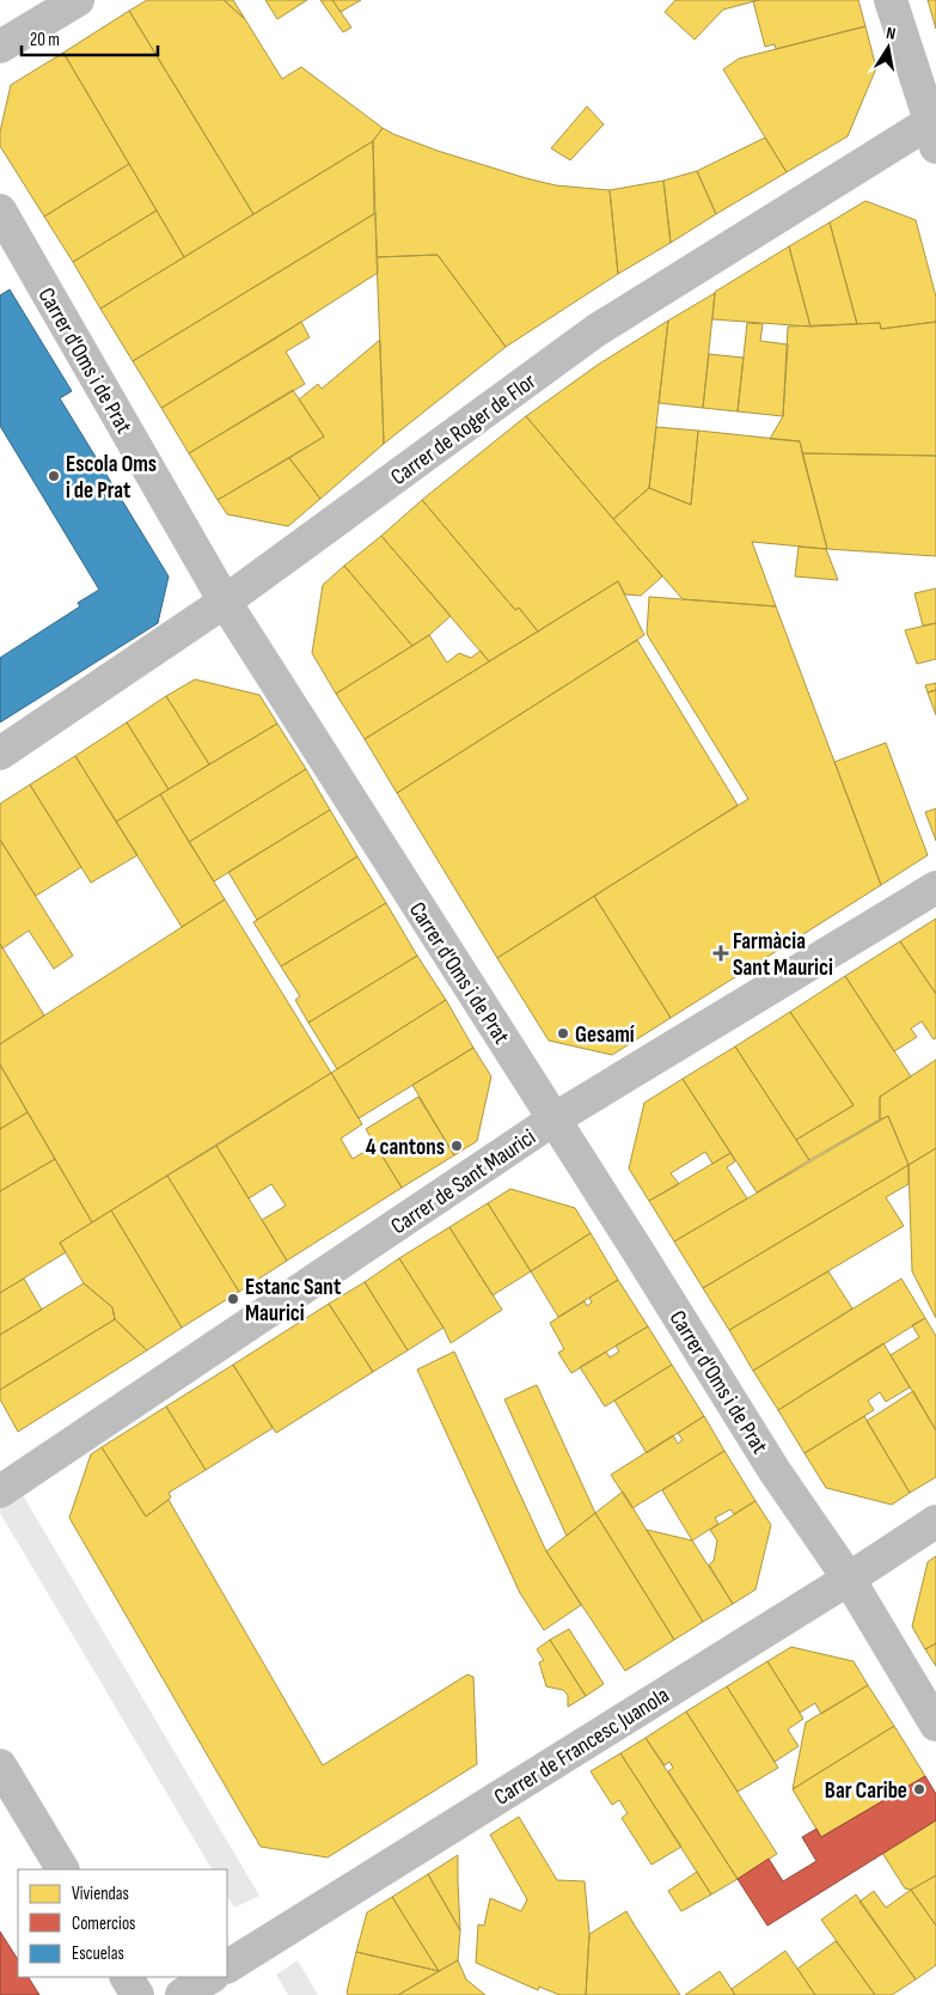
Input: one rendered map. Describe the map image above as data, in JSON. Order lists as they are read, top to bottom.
{
  "streets": {
    "street": [
      "Carrer d'Oms i de Prat",
      "Carrer de Roger de Flor",
      "Carrer de Sant Maurici",
      "Carrer de Francesc Juanola"
    ]
  },
  "crossings": [
    ["Carrer d'Oms i de Prat", "Carrer de Roger de Flor"],
    ["Carrer d'Oms i de Prat", "Carrer de Sant Maurici"],
    ["Carrer d'Oms i de Prat", "Carrer de Francesc Juanola"]
  ],
  "places": {
    "other": [
      "Escola Oms i de Prat",
      "Gesamí",
      "4 cantons",
      "Estanc Sant Maurici",
      "Bar Caribe"
    ],
    "health": ["Farmàcia Sant Maurici"]
  },
  "legend": ["Viviendas", "Comercios", "Escuelas"],
  "scale_bar": "20 m",
  "north": "top"
}
